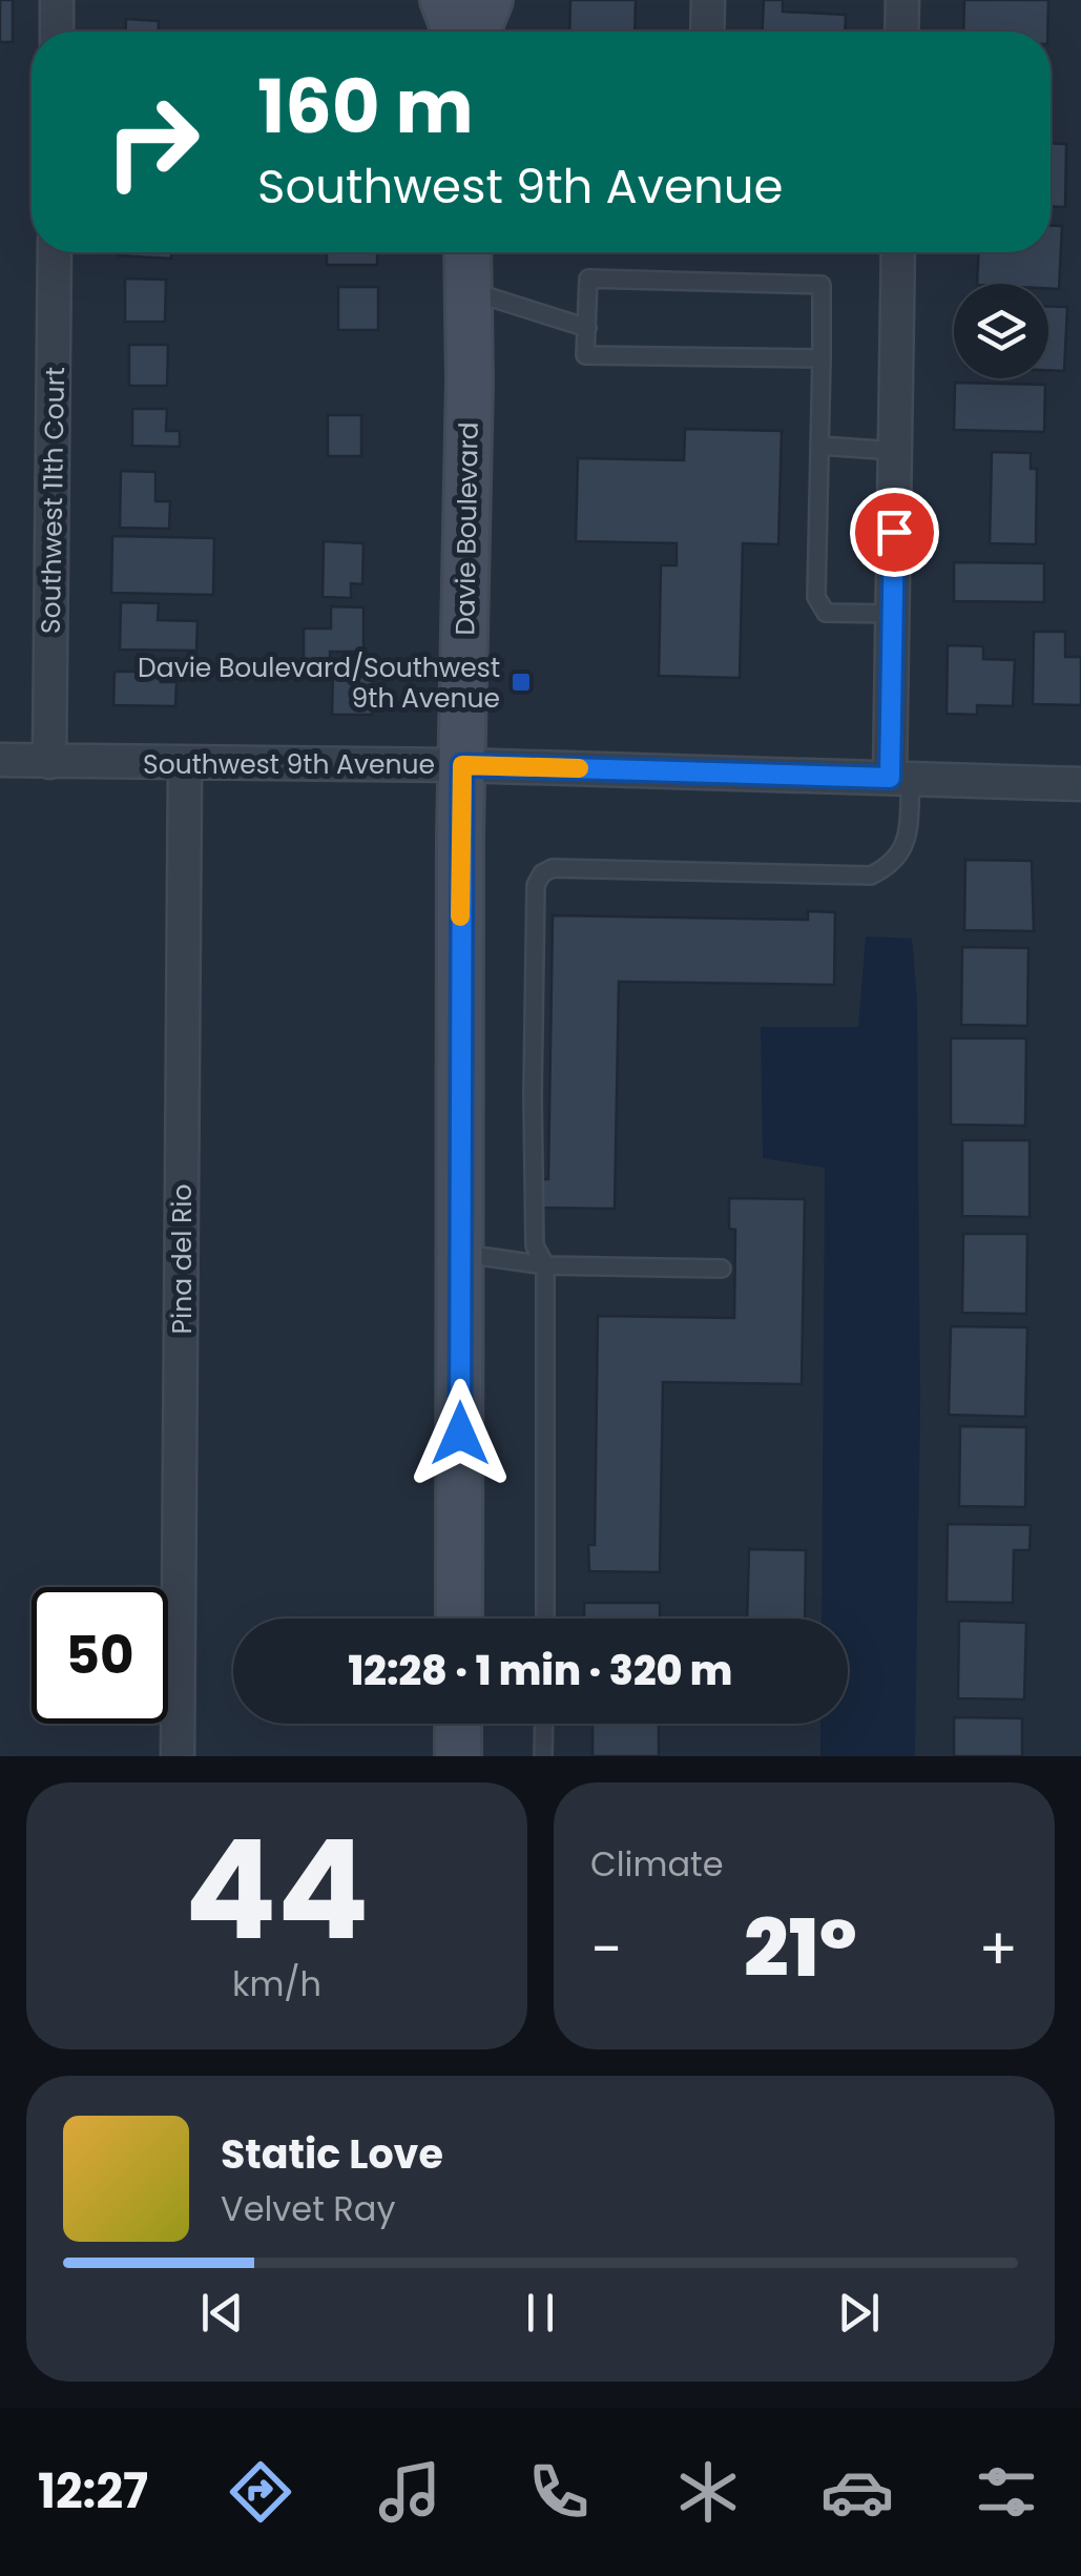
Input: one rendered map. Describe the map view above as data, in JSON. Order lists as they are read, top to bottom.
{
  "streets": {
    "main road": ["Davie Boulevard"],
    "street": ["Southwest 11th Court", "Southwest 9th Avenue", "Pina del Rio"]
  },
  "crossings": [
    ["Southwest 11th Court", "Southwest 9th Avenue"],
    ["Davie Boulevard", "Southwest 9th Avenue"],
    ["Southwest 9th Avenue", "Pina del Rio"]
  ],
  "places": {
    "transit": ["Davie Boulevard/Southwest 9th Avenue"]
  },
  "page": {
    "turn": ["160 m", "Southwest 9th Avenue"],
    "limit": "50",
    "trip": "12:28 · 1 min · 320 m",
    "tile": [
      ["44", "km/h"],
      "Climate"
    ],
    "heat": ["−", "21°", "+"],
    "song": ["Static Love", "Velvet Ray"],
    "tabs": "12:27"
  }
}
